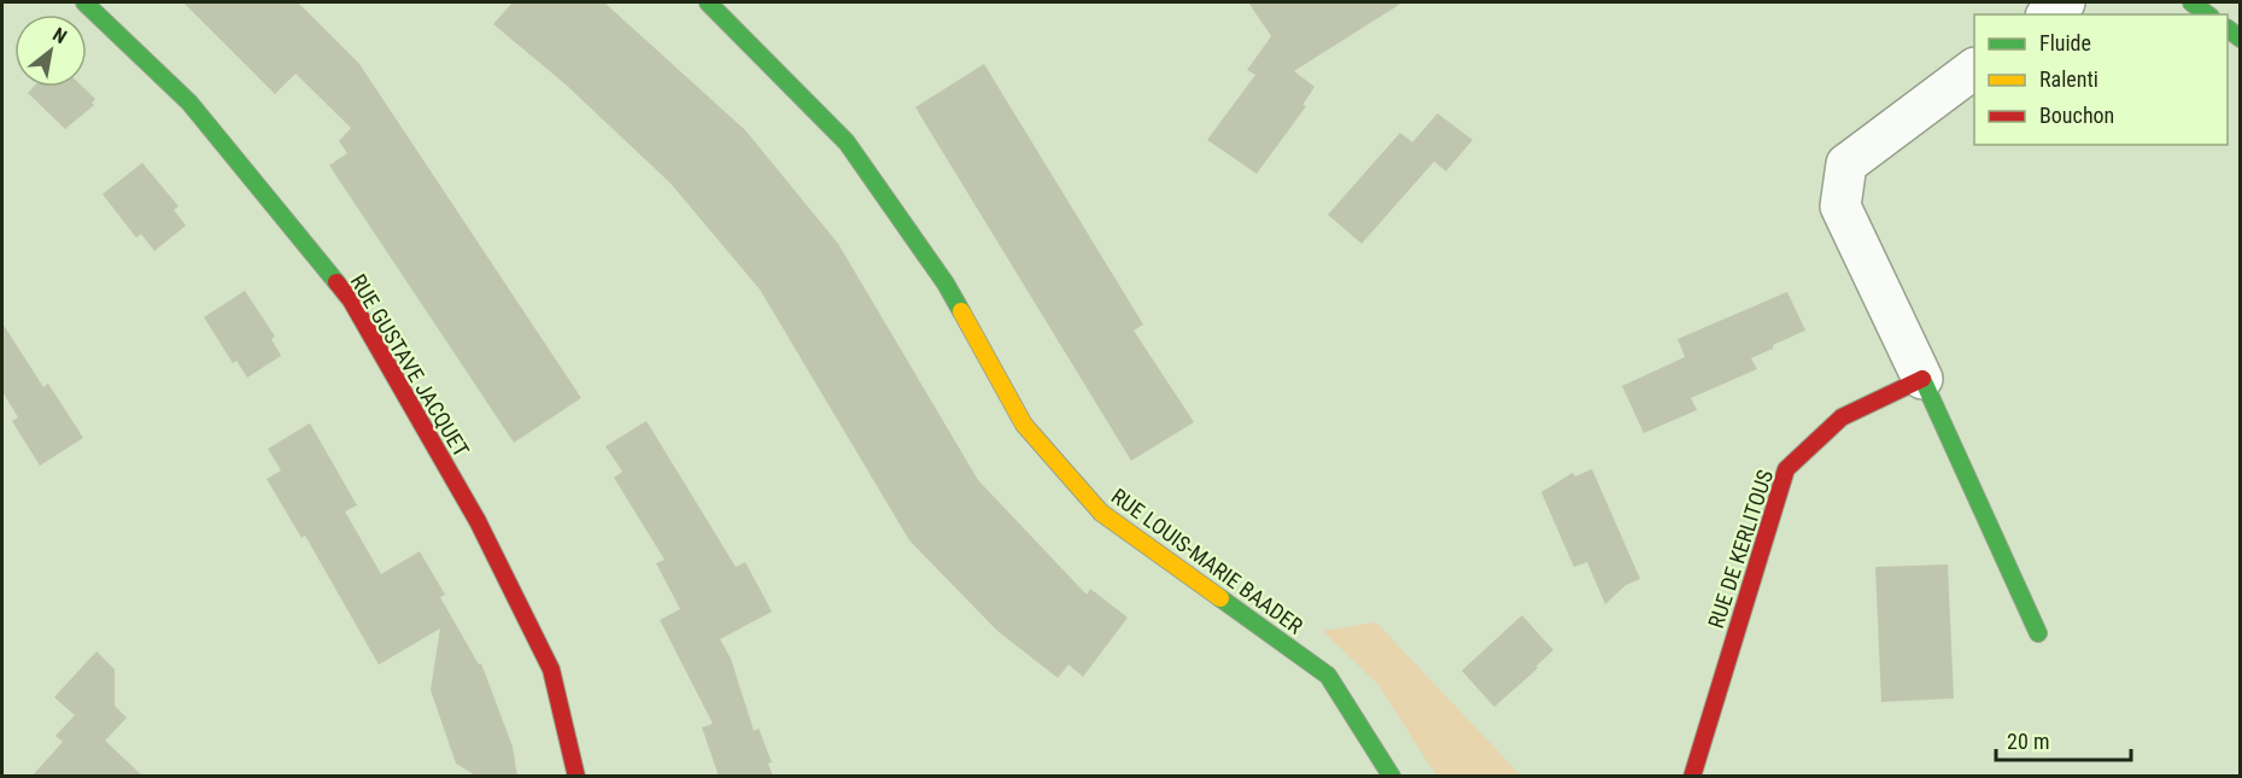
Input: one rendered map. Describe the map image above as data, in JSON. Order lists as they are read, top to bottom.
{
  "streets": {
    "street": ["RUE GUSTAVE JACQUET", "RUE DE KERLITOUS", "RUE LOUIS-MARIE BAADER"]
  },
  "legend": ["Fluide", "Ralenti", "Bouchon"],
  "scale_bar": "20 m",
  "north": "top right"
}
